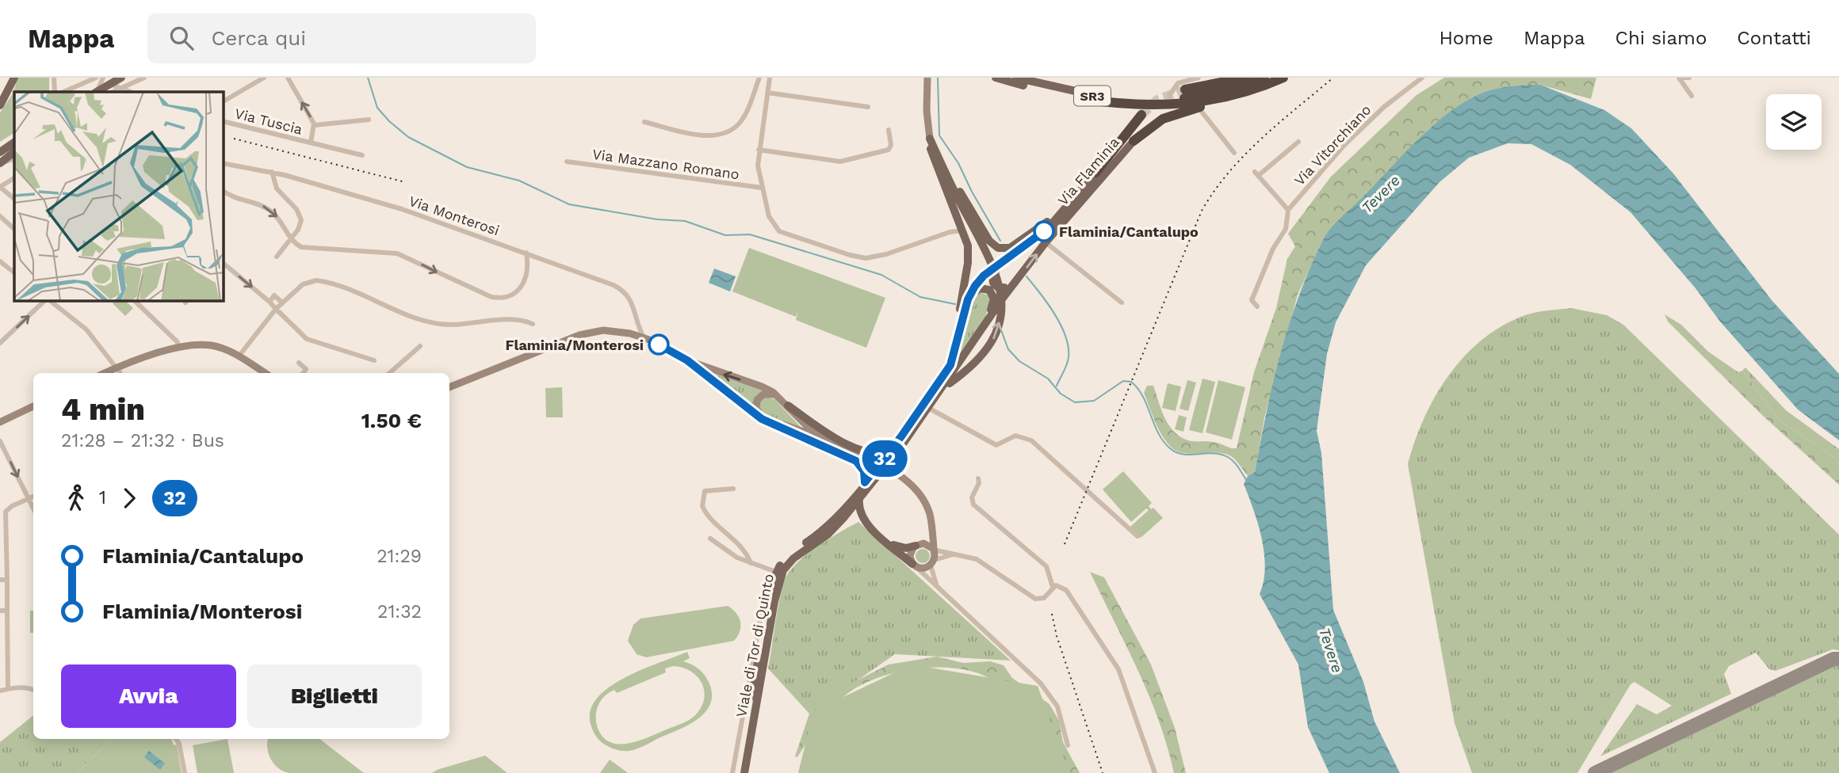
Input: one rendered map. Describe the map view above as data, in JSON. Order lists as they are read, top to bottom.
{
  "streets": {
    "highway": ["SR3"],
    "main road": ["Via Flaminia", "Viale di Tor di Quinto"],
    "street": [
      "Via Tuscia",
      "Via Vitorchiano",
      "Via Mazzano Romano",
      "Via Monterosi"
    ]
  },
  "crossings": [
    ["Via Flaminia", "Viale di Tor di Quinto"]
  ],
  "water": ["Tevere"],
  "places": ["Flaminia/Cantalupo", "Flaminia/Monterosi"],
  "lines": ["bus line 32"],
  "page": {
    "header": "Mappa",
    "search": "Cerca qui",
    "nav": [
      "Home",
      "Mappa",
      "Chi siamo",
      "Contatti"
    ],
    "on_map": "32",
    "heading": ["4 min", "21:28 – 21:32 · Bus", "1.50 €"],
    "legs": ["1", "32"],
    "list": [
      {
        "name": "Flaminia/Cantalupo",
        "value": "21:29"
      },
      {
        "name": "Flaminia/Monterosi",
        "value": "21:32"
      }
    ],
    "buttons": ["Avvia", "Biglietti"]
  }
}
